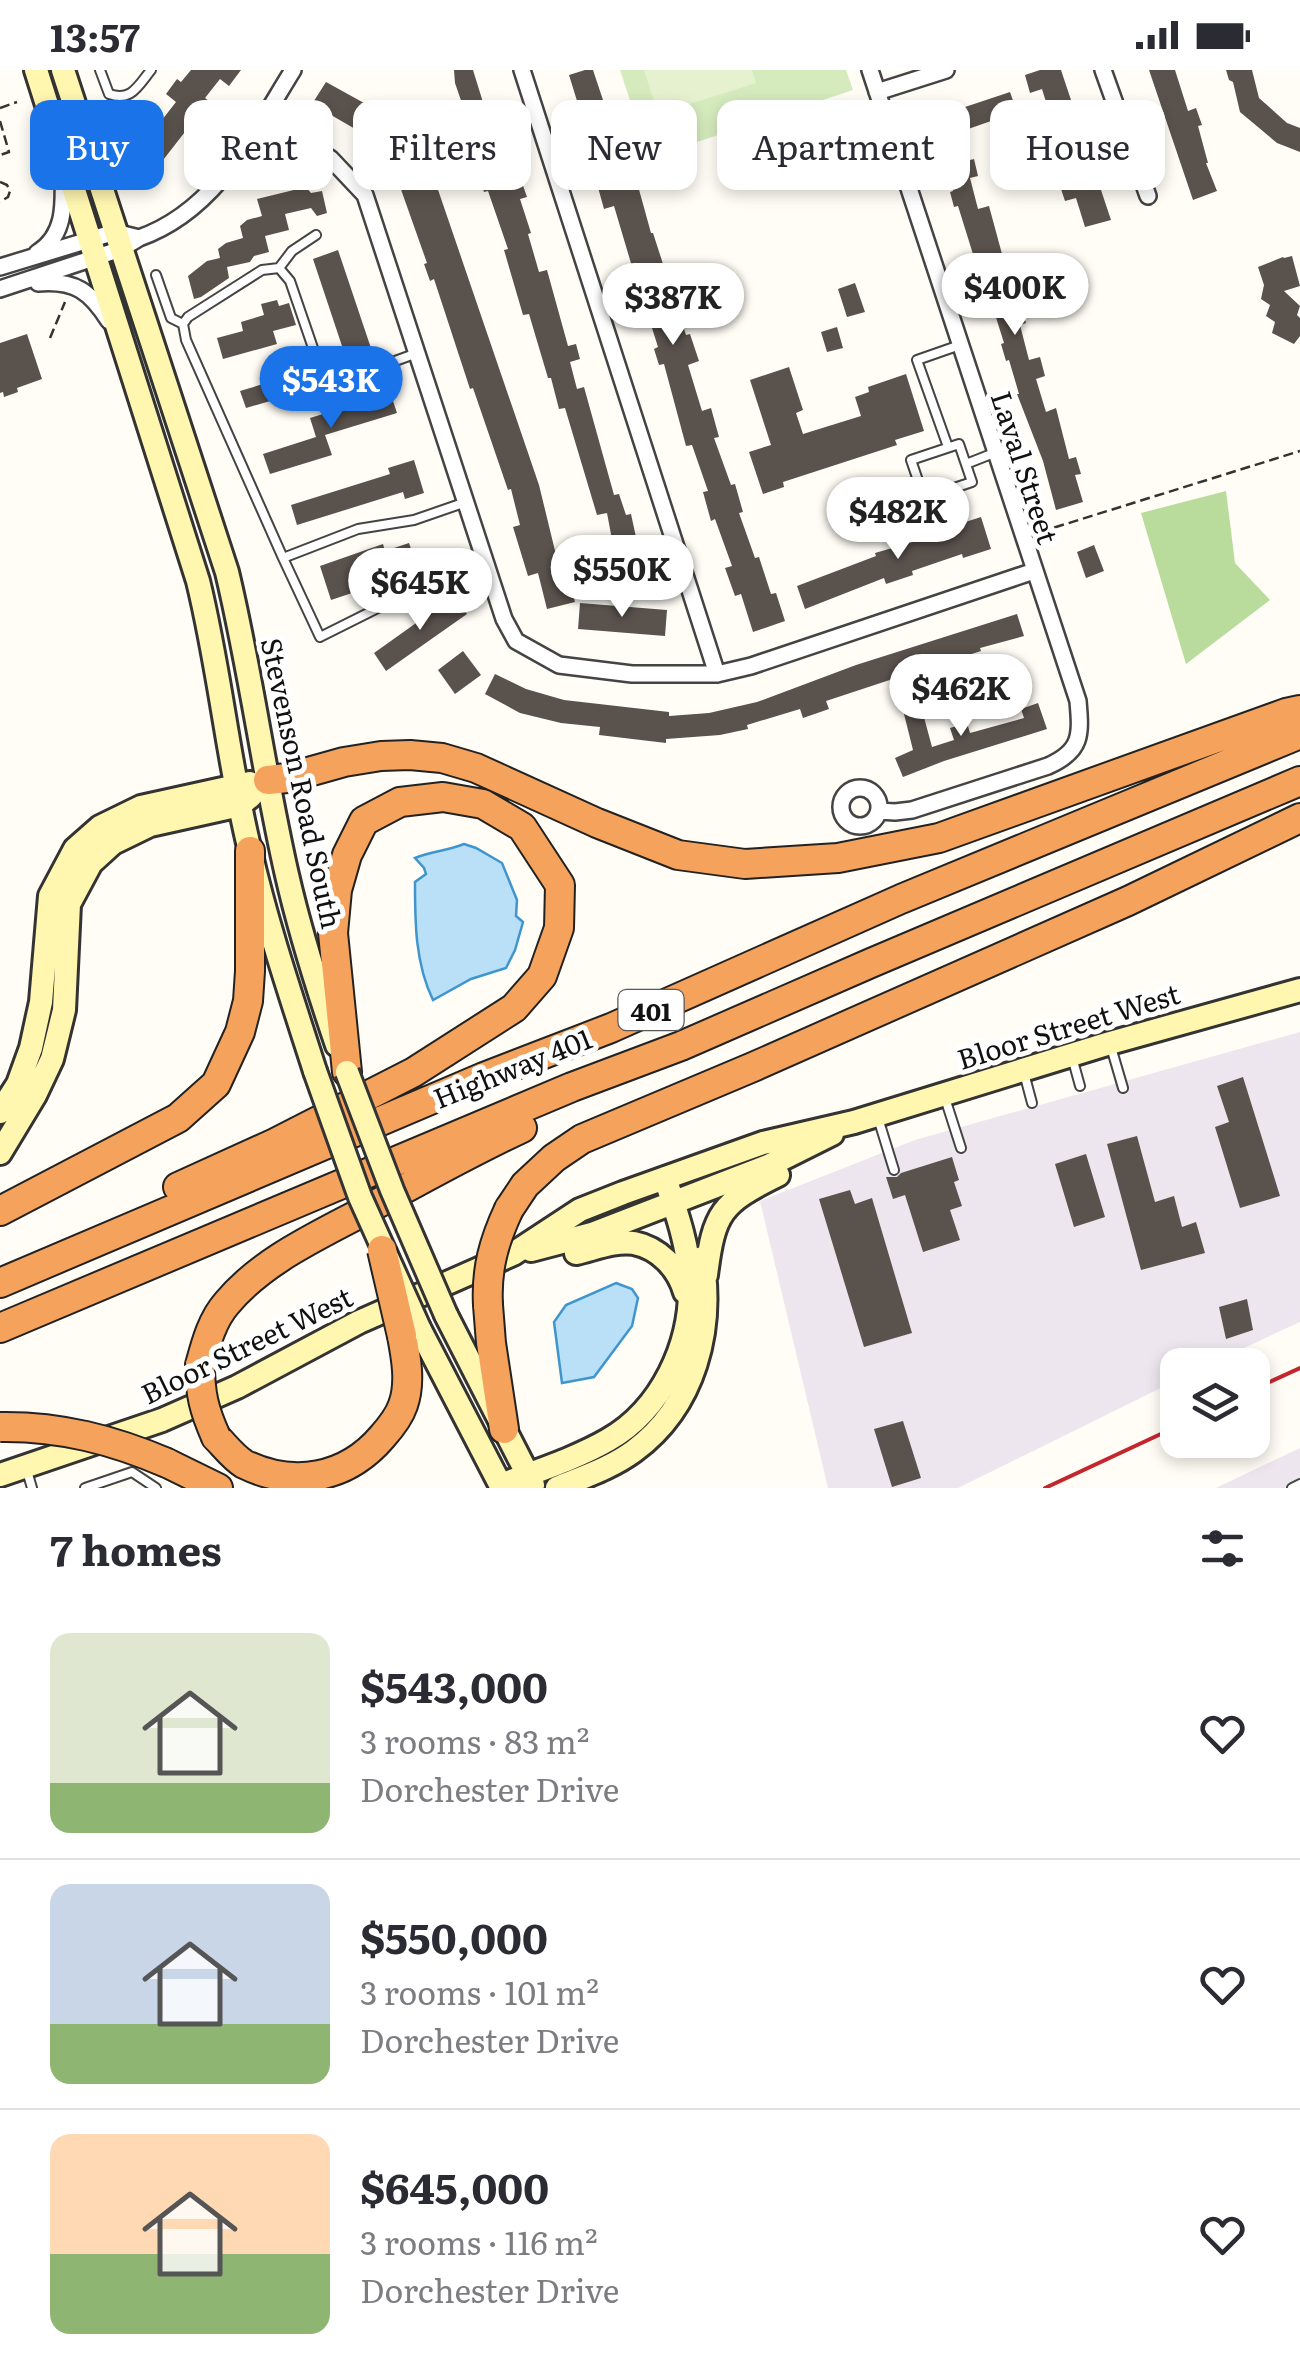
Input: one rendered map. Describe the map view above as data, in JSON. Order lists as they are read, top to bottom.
{
  "streets": {
    "highway": ["401", "Highway 401"],
    "main road": ["Stevenson Road South", "Bloor Street West"],
    "street": ["Laval Street"]
  },
  "page": {
    "status": "13:57",
    "chip": [
      "Buy",
      "Rent",
      "Filters",
      "New",
      "Apartment",
      "House"
    ],
    "price": [
      "$400K",
      "$387K",
      "$543K",
      "$482K",
      "$550K",
      "$645K",
      "$462K"
    ],
    "heading": "7 homes",
    "list": [
      {
        "name": "$543,000",
        "note": "3 rooms · 83 m² · Dorchester Drive"
      },
      {
        "name": "$550,000",
        "note": "3 rooms · 101 m² · Dorchester Drive"
      },
      {
        "name": "$645,000",
        "note": "3 rooms · 116 m² · Dorchester Drive"
      }
    ]
  }
}
